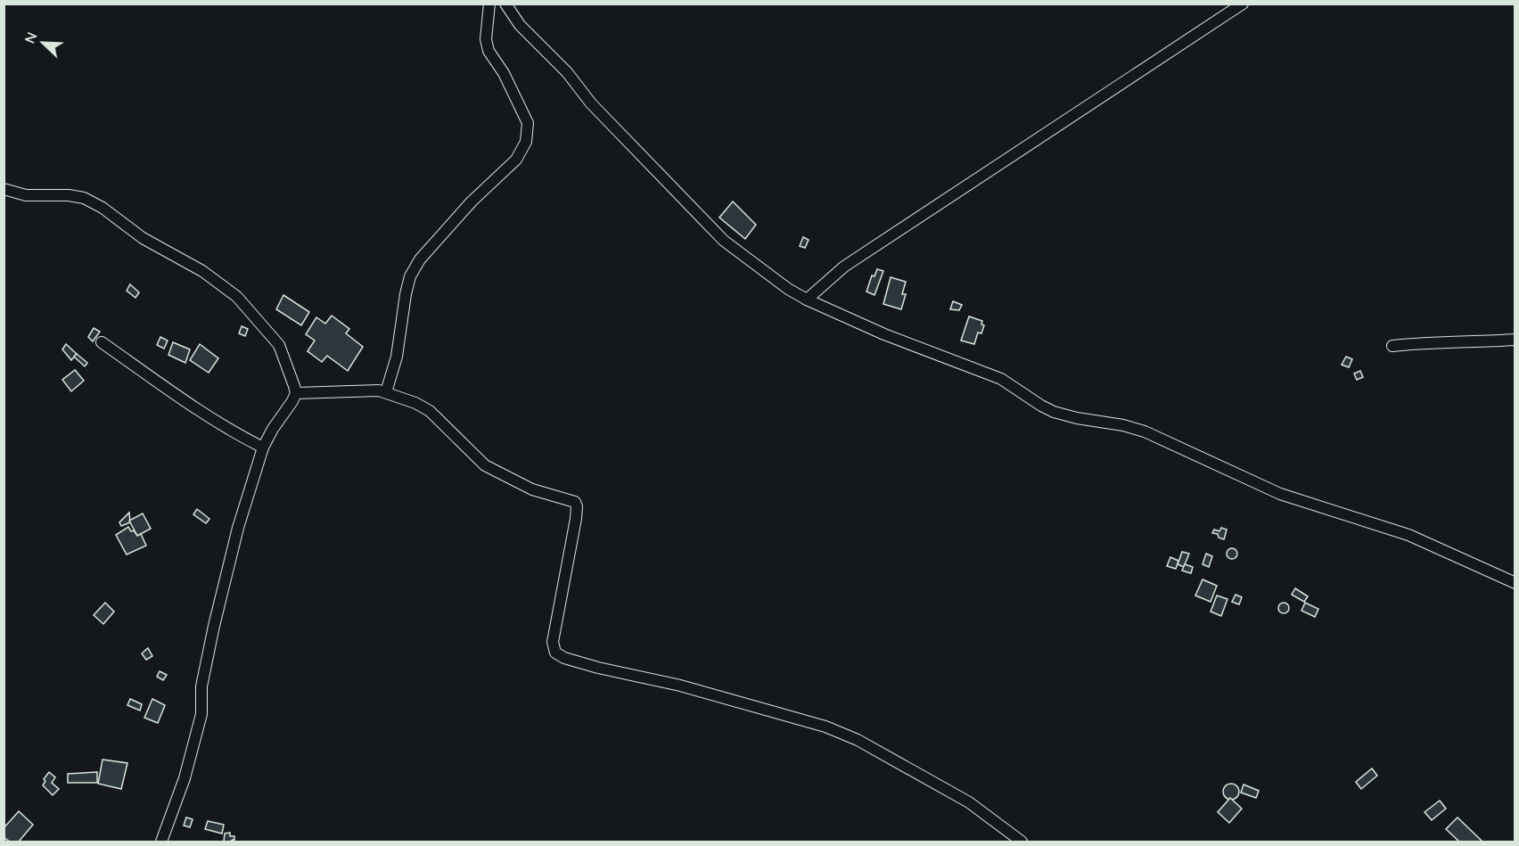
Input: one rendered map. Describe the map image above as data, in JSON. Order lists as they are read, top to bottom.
{
  "north": "top left"
}
